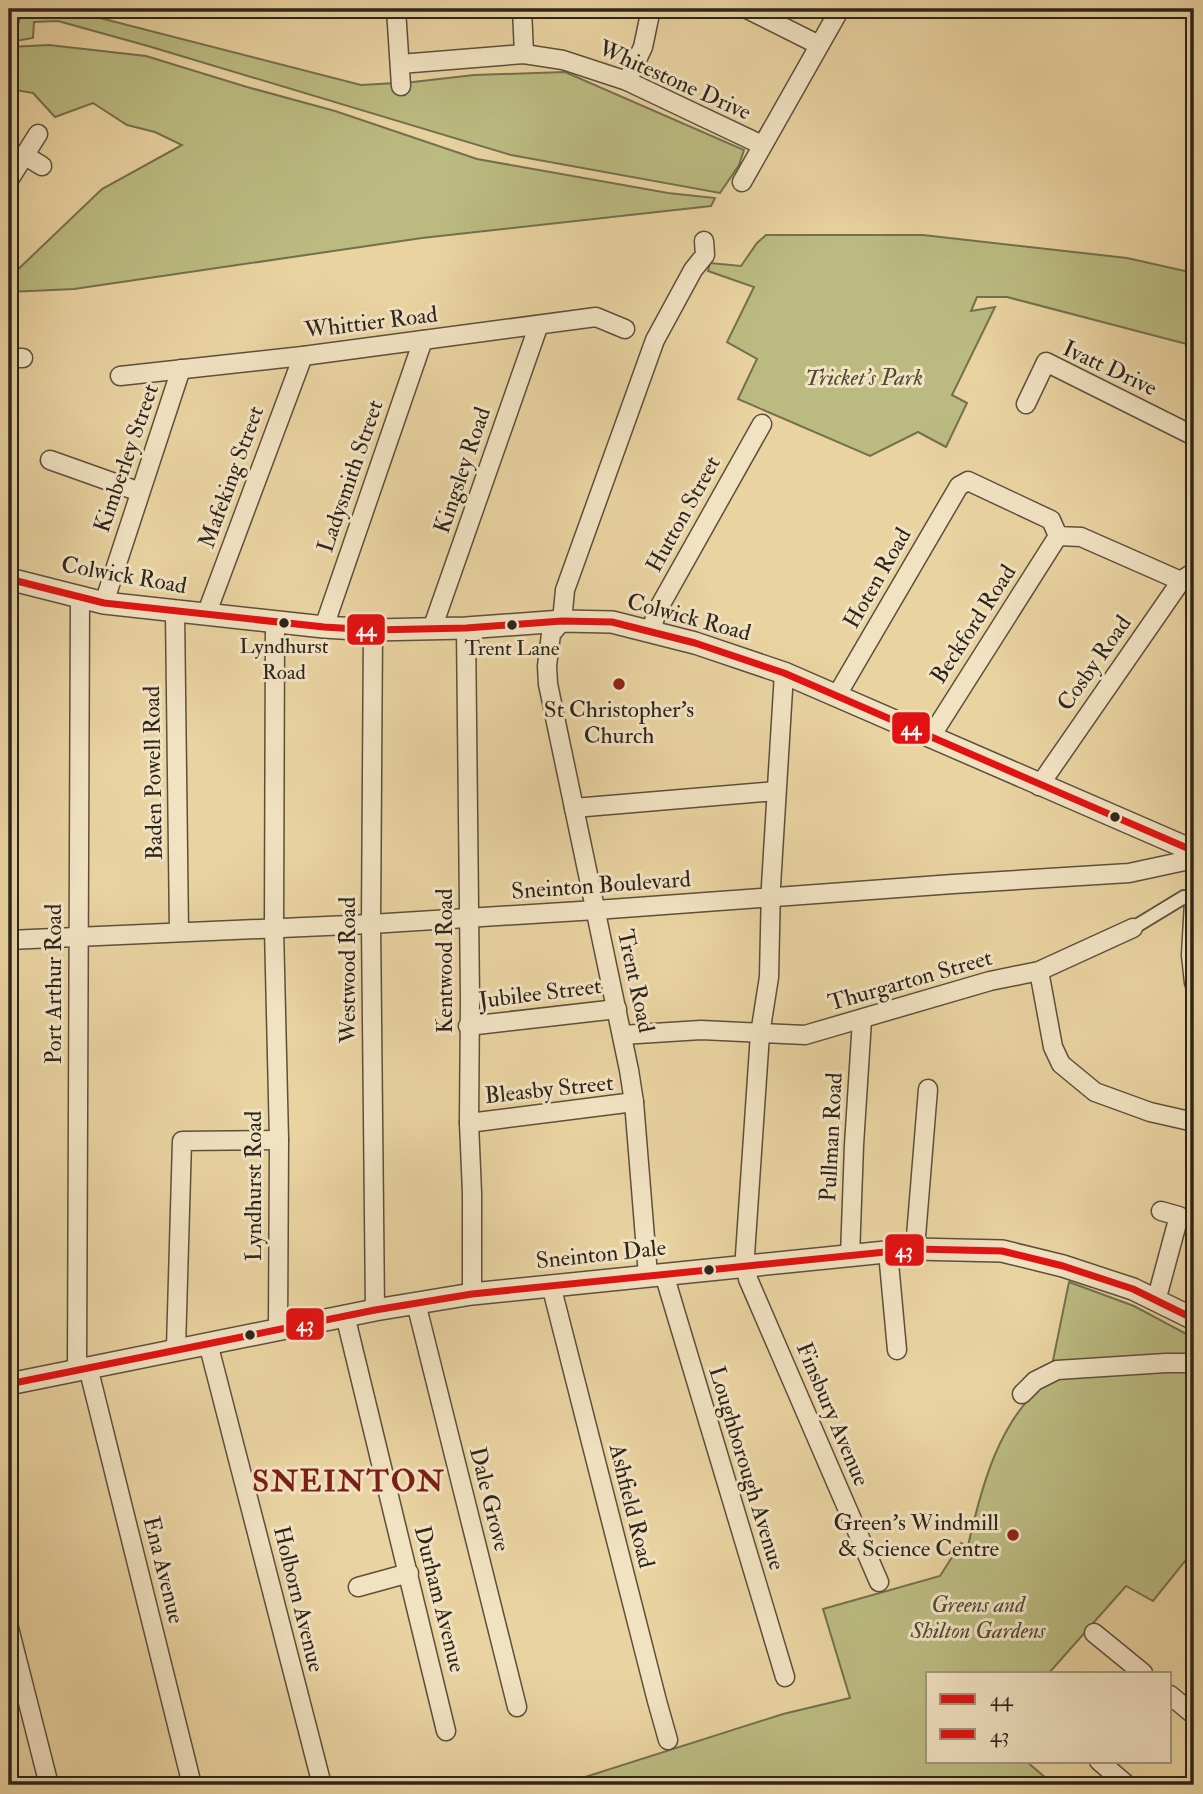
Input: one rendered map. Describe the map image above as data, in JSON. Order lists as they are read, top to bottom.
{
  "streets": {
    "street": [
      "Whitestone Drive",
      "Whittier Road",
      "Ivatt Drive",
      "Kimberley Street",
      "Kingsley Road",
      "Ladysmith Street",
      "Mafeking Street",
      "Hutton Street",
      "Colwick Road",
      "Hoten Road",
      "Beckford Road",
      "Cosby Road",
      "Baden Powell Road",
      "Sneinton Boulevard",
      "Kentwood Road",
      "Westwood Road",
      "Thurgarton Street",
      "Trent Road",
      "Port Arthur Road",
      "Jubilee Street",
      "Bleasby Street",
      "Pullman Road",
      "Lyndhurst Road",
      "Sneinton Dale",
      "Finsbury Avenue",
      "Loughborough Avenue",
      "Dale Grove",
      "Ashfield Road",
      "Ena Avenue",
      "Holborn Avenue",
      "Durham Avenue"
    ]
  },
  "crossings": [
    ["Whittier Road", "Kimberley Street"],
    ["Whittier Road", "Kingsley Road"],
    ["Whittier Road", "Ladysmith Street"],
    ["Whittier Road", "Mafeking Street"],
    ["Kimberley Street", "Colwick Road"],
    ["Kingsley Road", "Colwick Road"],
    ["Ladysmith Street", "Colwick Road"],
    ["Mafeking Street", "Colwick Road"],
    ["Hutton Street", "Colwick Road"],
    ["Colwick Road", "Hoten Road"],
    ["Colwick Road", "Beckford Road"],
    ["Colwick Road", "Cosby Road"],
    ["Colwick Road", "Baden Powell Road"],
    ["Colwick Road", "Kentwood Road"],
    ["Colwick Road", "Westwood Road"],
    ["Colwick Road", "Trent Road"],
    ["Colwick Road", "Port Arthur Road"],
    ["Colwick Road", "Lyndhurst Road"],
    ["Colwick Road", "Finsbury Avenue"],
    ["Hoten Road", "Beckford Road"],
    ["Baden Powell Road", "Sneinton Boulevard"],
    ["Sneinton Boulevard", "Kentwood Road"],
    ["Sneinton Boulevard", "Westwood Road"],
    ["Sneinton Boulevard", "Trent Road"],
    ["Sneinton Boulevard", "Port Arthur Road"],
    ["Sneinton Boulevard", "Lyndhurst Road"],
    ["Sneinton Boulevard", "Finsbury Avenue"],
    ["Kentwood Road", "Jubilee Street"],
    ["Kentwood Road", "Bleasby Street"],
    ["Kentwood Road", "Sneinton Dale"],
    ["Westwood Road", "Sneinton Dale"],
    ["Thurgarton Street", "Trent Road"],
    ["Thurgarton Street", "Pullman Road"],
    ["Thurgarton Street", "Finsbury Avenue"],
    ["Trent Road", "Jubilee Street"],
    ["Trent Road", "Bleasby Street"],
    ["Trent Road", "Sneinton Dale"],
    ["Trent Road", "Loughborough Avenue"],
    ["Port Arthur Road", "Sneinton Dale"],
    ["Port Arthur Road", "Ena Avenue"],
    ["Pullman Road", "Sneinton Dale"],
    ["Lyndhurst Road", "Sneinton Dale"],
    ["Sneinton Dale", "Finsbury Avenue"],
    ["Sneinton Dale", "Loughborough Avenue"],
    ["Sneinton Dale", "Dale Grove"],
    ["Sneinton Dale", "Ashfield Road"],
    ["Sneinton Dale", "Ena Avenue"],
    ["Sneinton Dale", "Holborn Avenue"],
    ["Sneinton Dale", "Durham Avenue"]
  ],
  "districts": ["SNEINTON"],
  "parks": ["Tricket's Park", "Greens and Shilton Gardens"],
  "places": [
    "Lyndhurst Road",
    "Trent Lane",
    "St Christopher's Church",
    "Green's Windmill & Science Centre"
  ],
  "lines": ["transit line 44", "transit line 43"],
  "legend": ["44", "43"]
}
